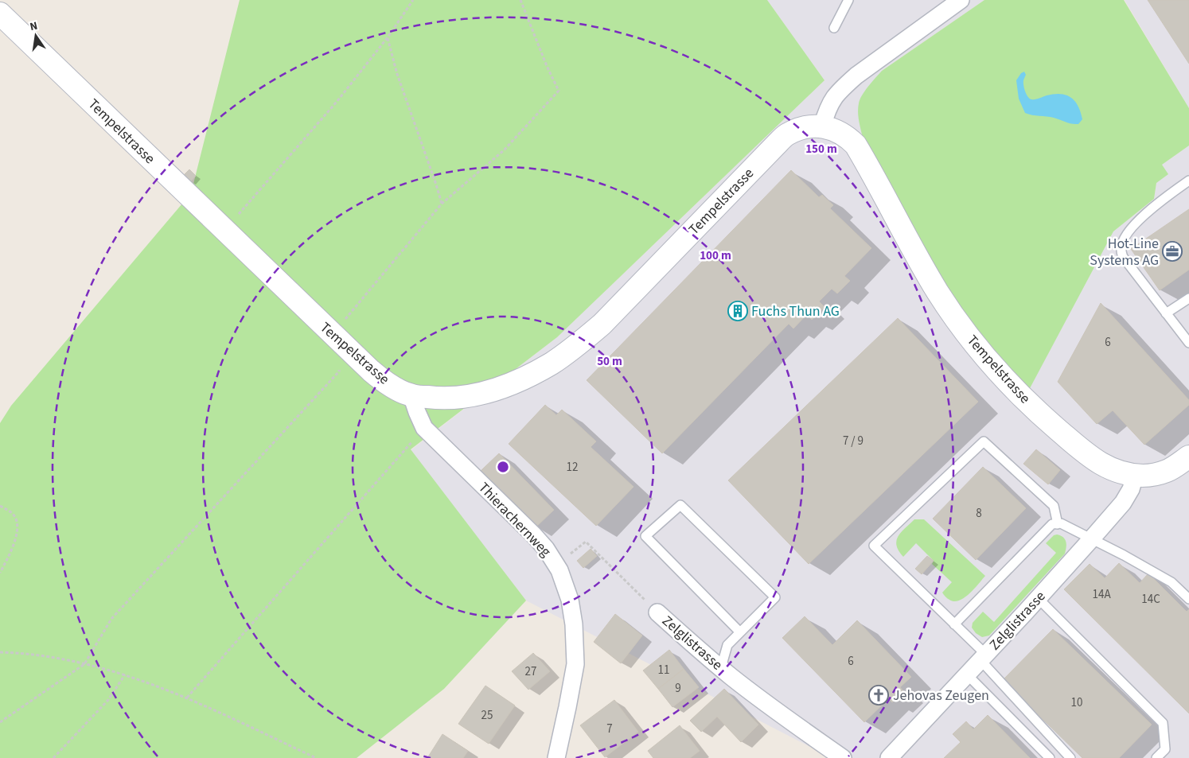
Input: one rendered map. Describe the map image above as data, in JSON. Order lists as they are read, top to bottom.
{
  "streets": {
    "street": ["Tempelstrasse", "Thierachernweg", "Zelglistrasse"]
  },
  "crossings": [
    ["Tempelstrasse", "Thierachernweg"],
    ["Tempelstrasse", "Zelglistrasse"]
  ],
  "places": {
    "office": ["Hot-Line Systems AG"],
    "building": ["Fuchs Thun AG"],
    "church": ["Jehovas Zeugen"]
  },
  "house_numbers": [
    "6",
    "7 / 9",
    "12",
    "8",
    "14A",
    "14C",
    "6",
    "11",
    "27",
    "9",
    "10",
    "25",
    "7"
  ],
  "north": "top",
  "rings": ["150 m", "100 m", "50 m"]
}
